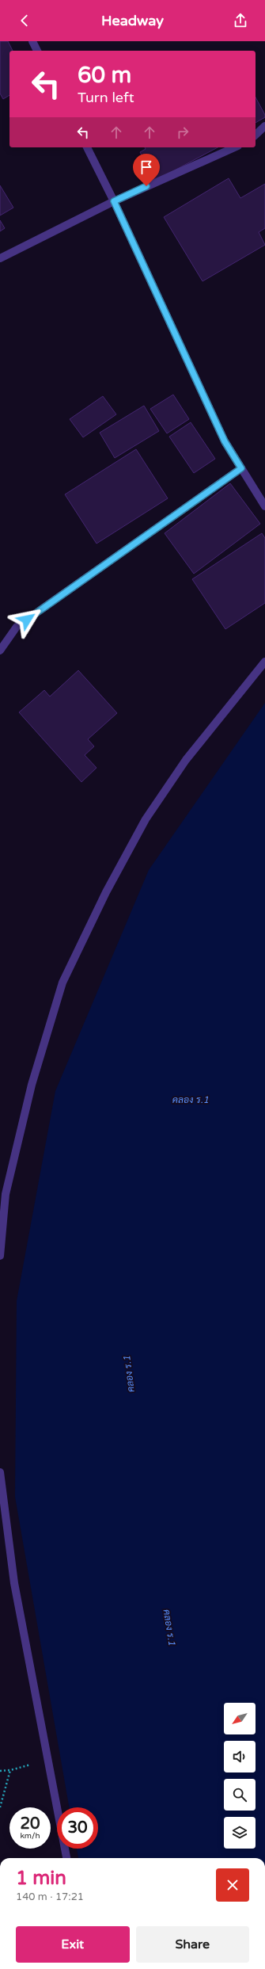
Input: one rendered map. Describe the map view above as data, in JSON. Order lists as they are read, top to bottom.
{
  "water": ["คลอง ร.1"],
  "north": "bottom left",
  "page": {
    "header": "Headway",
    "turn": ["60 m", "Turn left"],
    "speed": "20 km/h",
    "limit": "30",
    "heading": ["1 min", "140 m · 17:21"],
    "buttons": ["Exit", "Share"]
  }
}
